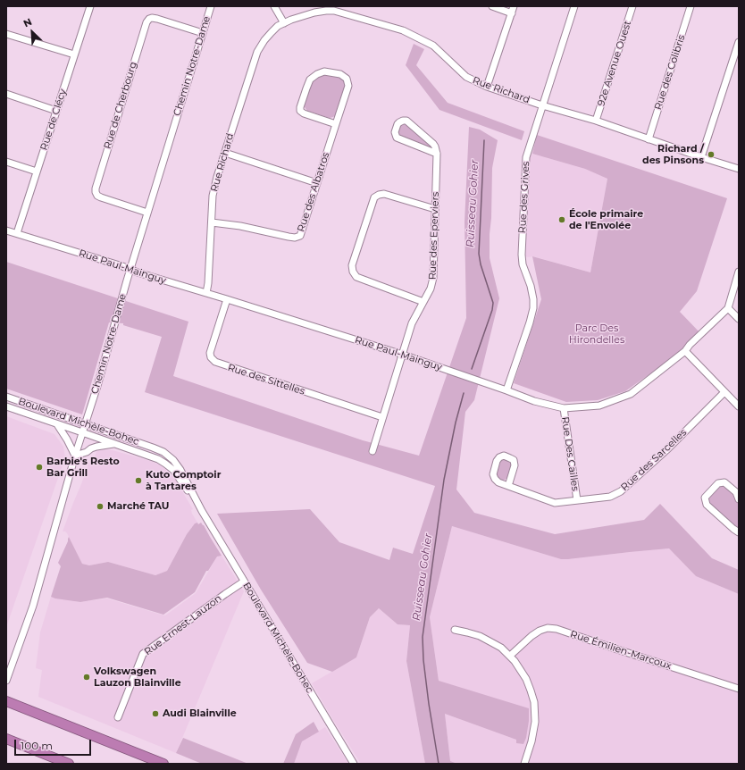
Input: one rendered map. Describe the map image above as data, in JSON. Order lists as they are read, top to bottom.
{
  "streets": {
    "street": [
      "92e Avenue Ouest",
      "Chemin Notre-Dame",
      "Rue des Colibris",
      "Rue Richard",
      "Rue de Cherbourg",
      "Rue de Clécy",
      "Rue des Albatros",
      "Rue des Grives",
      "Rue des Eperviers",
      "Rue Paul-Mainguy",
      "Rue des Sittelles",
      "Boulevard Michèle-Bohec",
      "Rue Des Cailles",
      "Rue des Sarcelles",
      "Rue Ernest-Lauzon",
      "Rue Émilien-Marcoux"
    ]
  },
  "crossings": [
    ["92e Avenue Ouest", "Rue Richard"],
    ["Chemin Notre-Dame", "Rue de Cherbourg"],
    ["Chemin Notre-Dame", "Rue Paul-Mainguy"],
    ["Chemin Notre-Dame", "Boulevard Michèle-Bohec"],
    ["Rue des Colibris", "Rue Richard"],
    ["Rue Richard", "Rue des Albatros"],
    ["Rue Richard", "Rue des Grives"],
    ["Rue Richard", "Rue Paul-Mainguy"],
    ["Rue de Clécy", "Rue Paul-Mainguy"],
    ["Rue des Grives", "Rue Paul-Mainguy"],
    ["Rue des Eperviers", "Rue Paul-Mainguy"],
    ["Rue des Eperviers", "Rue des Sittelles"],
    ["Rue Paul-Mainguy", "Rue des Sittelles"],
    ["Rue Paul-Mainguy", "Rue Des Cailles"],
    ["Boulevard Michèle-Bohec", "Rue Ernest-Lauzon"],
    ["Rue Des Cailles", "Rue des Sarcelles"]
  ],
  "water": ["Ruisseau Gohier"],
  "parks": ["Parc Des Hirondelles"],
  "places": [
    "Richard / des Pinsons",
    "École primaire de l'Envolée",
    "Barbie's Resto Bar Grill",
    "Kuto Comptoir à Tartares",
    "Marché TAU",
    "Volkswagen Lauzon Blainville",
    "Audi Blainville"
  ],
  "scale_bar": "100 m",
  "north": "top left"
}
